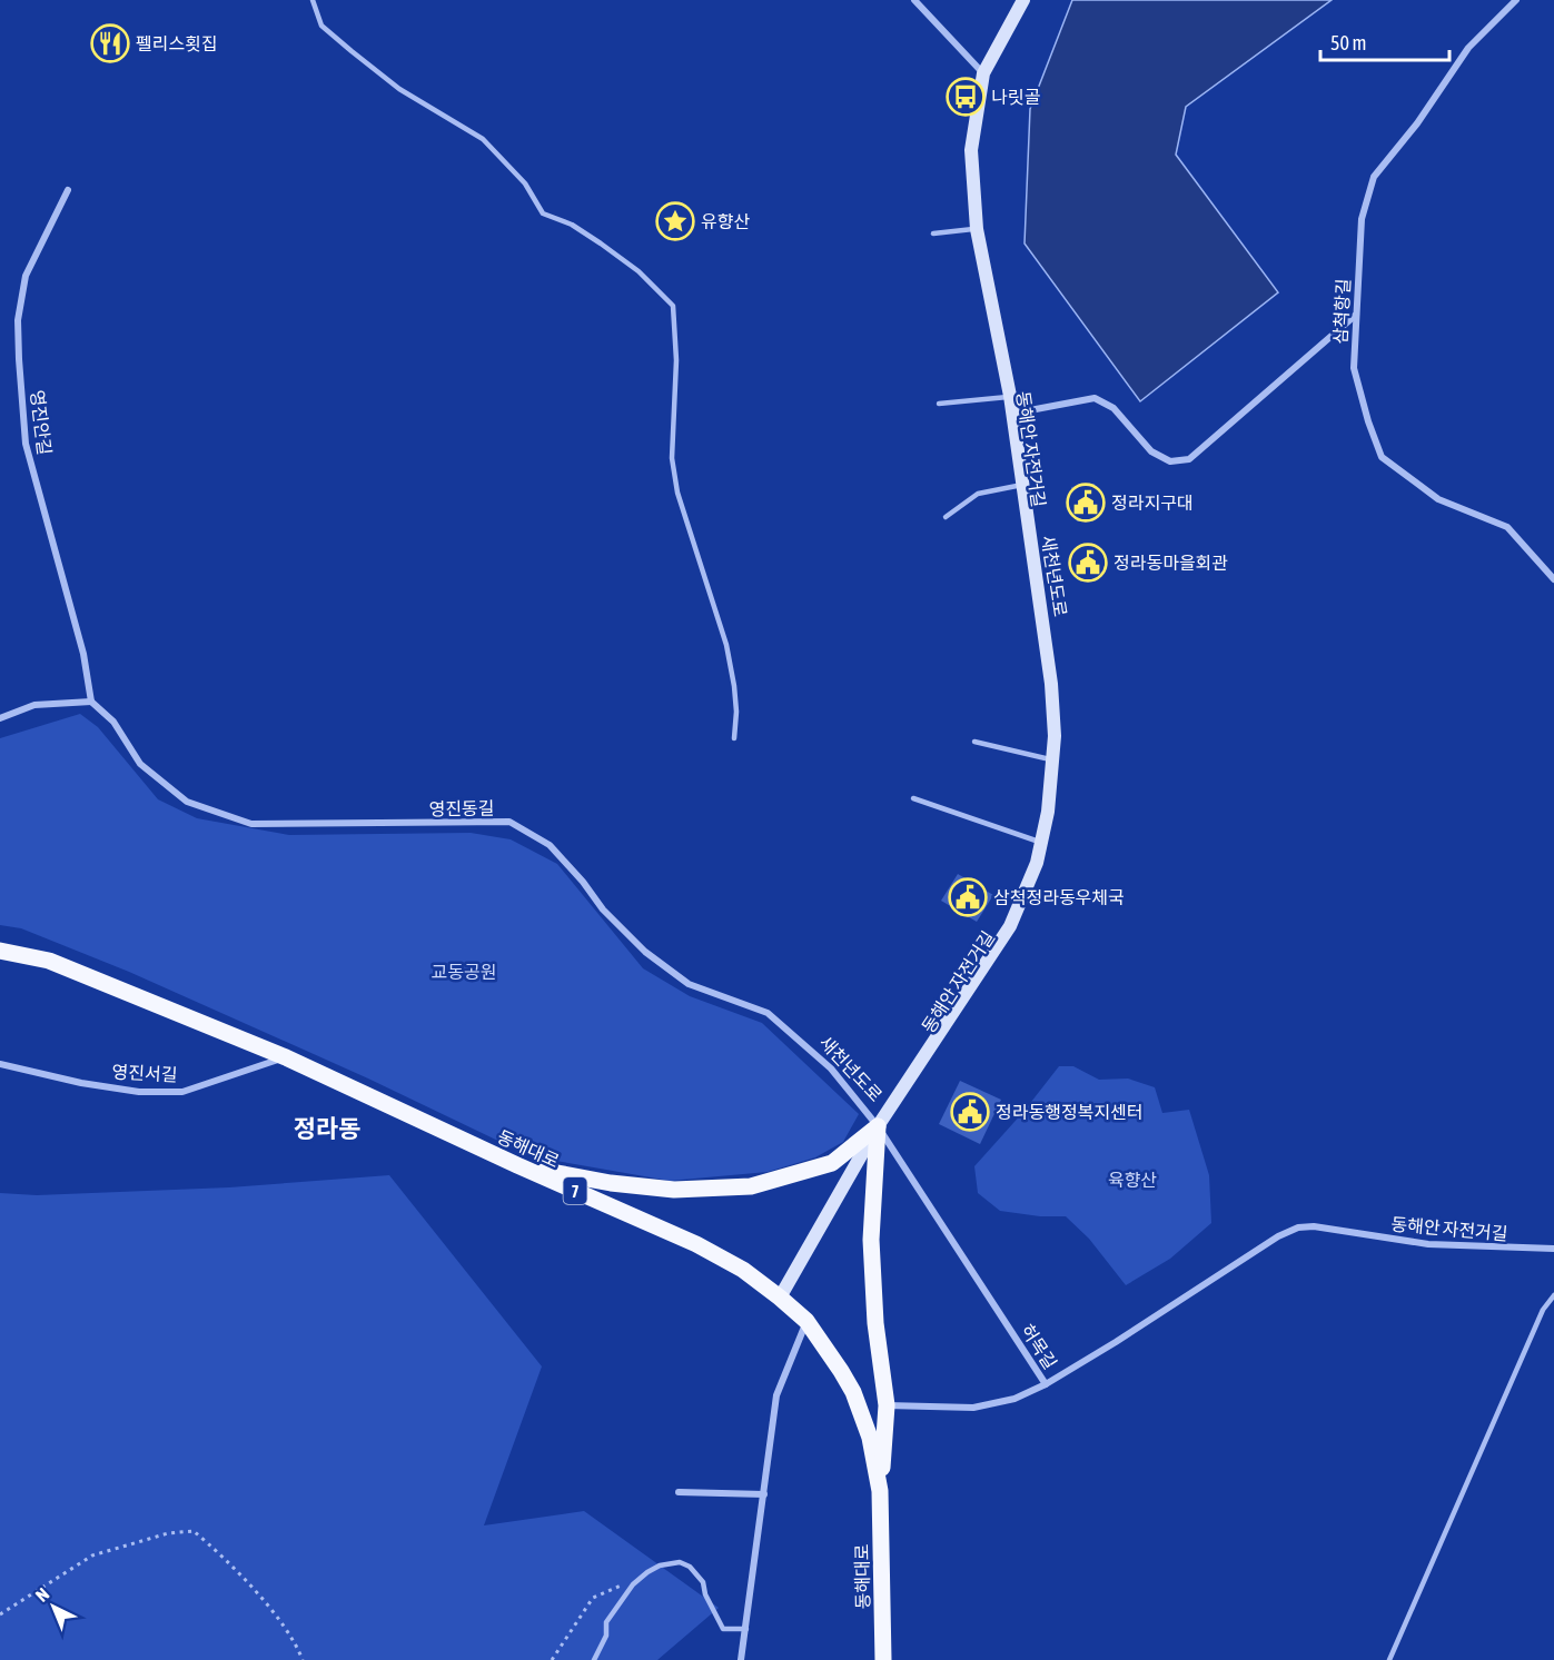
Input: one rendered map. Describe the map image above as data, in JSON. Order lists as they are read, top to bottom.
{
  "streets": {
    "main road": ["동해대로", "7"],
    "street": [
      "삼척항길",
      "영진안길",
      "새천년도로",
      "영진동길",
      "영진서길",
      "허목길"
    ]
  },
  "crossings": [
    ["영진안길", "영진동길"],
    ["새천년도로", "영진동길"],
    ["새천년도로", "동해대로"],
    ["새천년도로", "허목길"],
    ["영진서길", "동해대로"]
  ],
  "districts": ["정라동"],
  "parks": ["교동공원", "육향산"],
  "places": {
    "restaurant": ["펠리스횟집"],
    "bus stop": ["나릿골"],
    "place": ["유향산"],
    "public building": [
      "정라지구대",
      "정라동마을회관",
      "삼척정라동우체국",
      "정라동행정복지센터"
    ]
  },
  "scale_bar": "50 m",
  "north": "top left"
}
